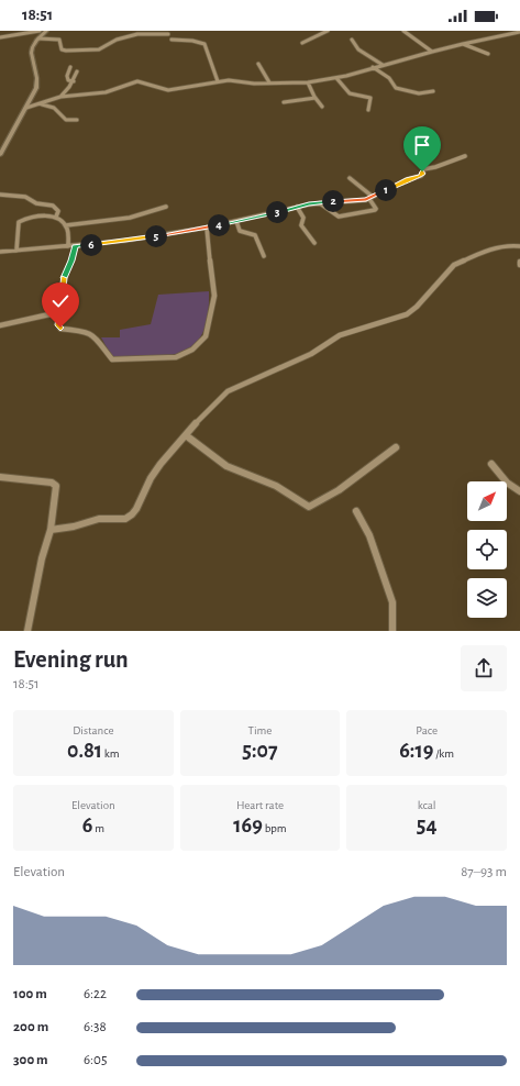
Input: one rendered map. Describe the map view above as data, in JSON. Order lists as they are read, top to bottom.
{
  "north": "top right",
  "page": {
    "status": "18:51",
    "pins": [
      "1",
      "2",
      "3",
      "4",
      "5",
      "6"
    ],
    "heading": ["Evening run", "18:51"],
    "stats": [
      ["Distance", "0.81 km"],
      ["Time", "5:07"],
      ["Pace", "6:19 /km"],
      ["Elevation", "6 m"],
      ["Heart rate", "169 bpm"],
      ["kcal", "54"]
    ],
    "chart": ["Elevation", "87–93 m"],
    "list": [
      {
        "name": "100 m",
        "note": "6:22"
      },
      {
        "name": "200 m",
        "note": "6:38"
      },
      {
        "name": "300 m",
        "note": "6:05"
      }
    ]
  }
}
